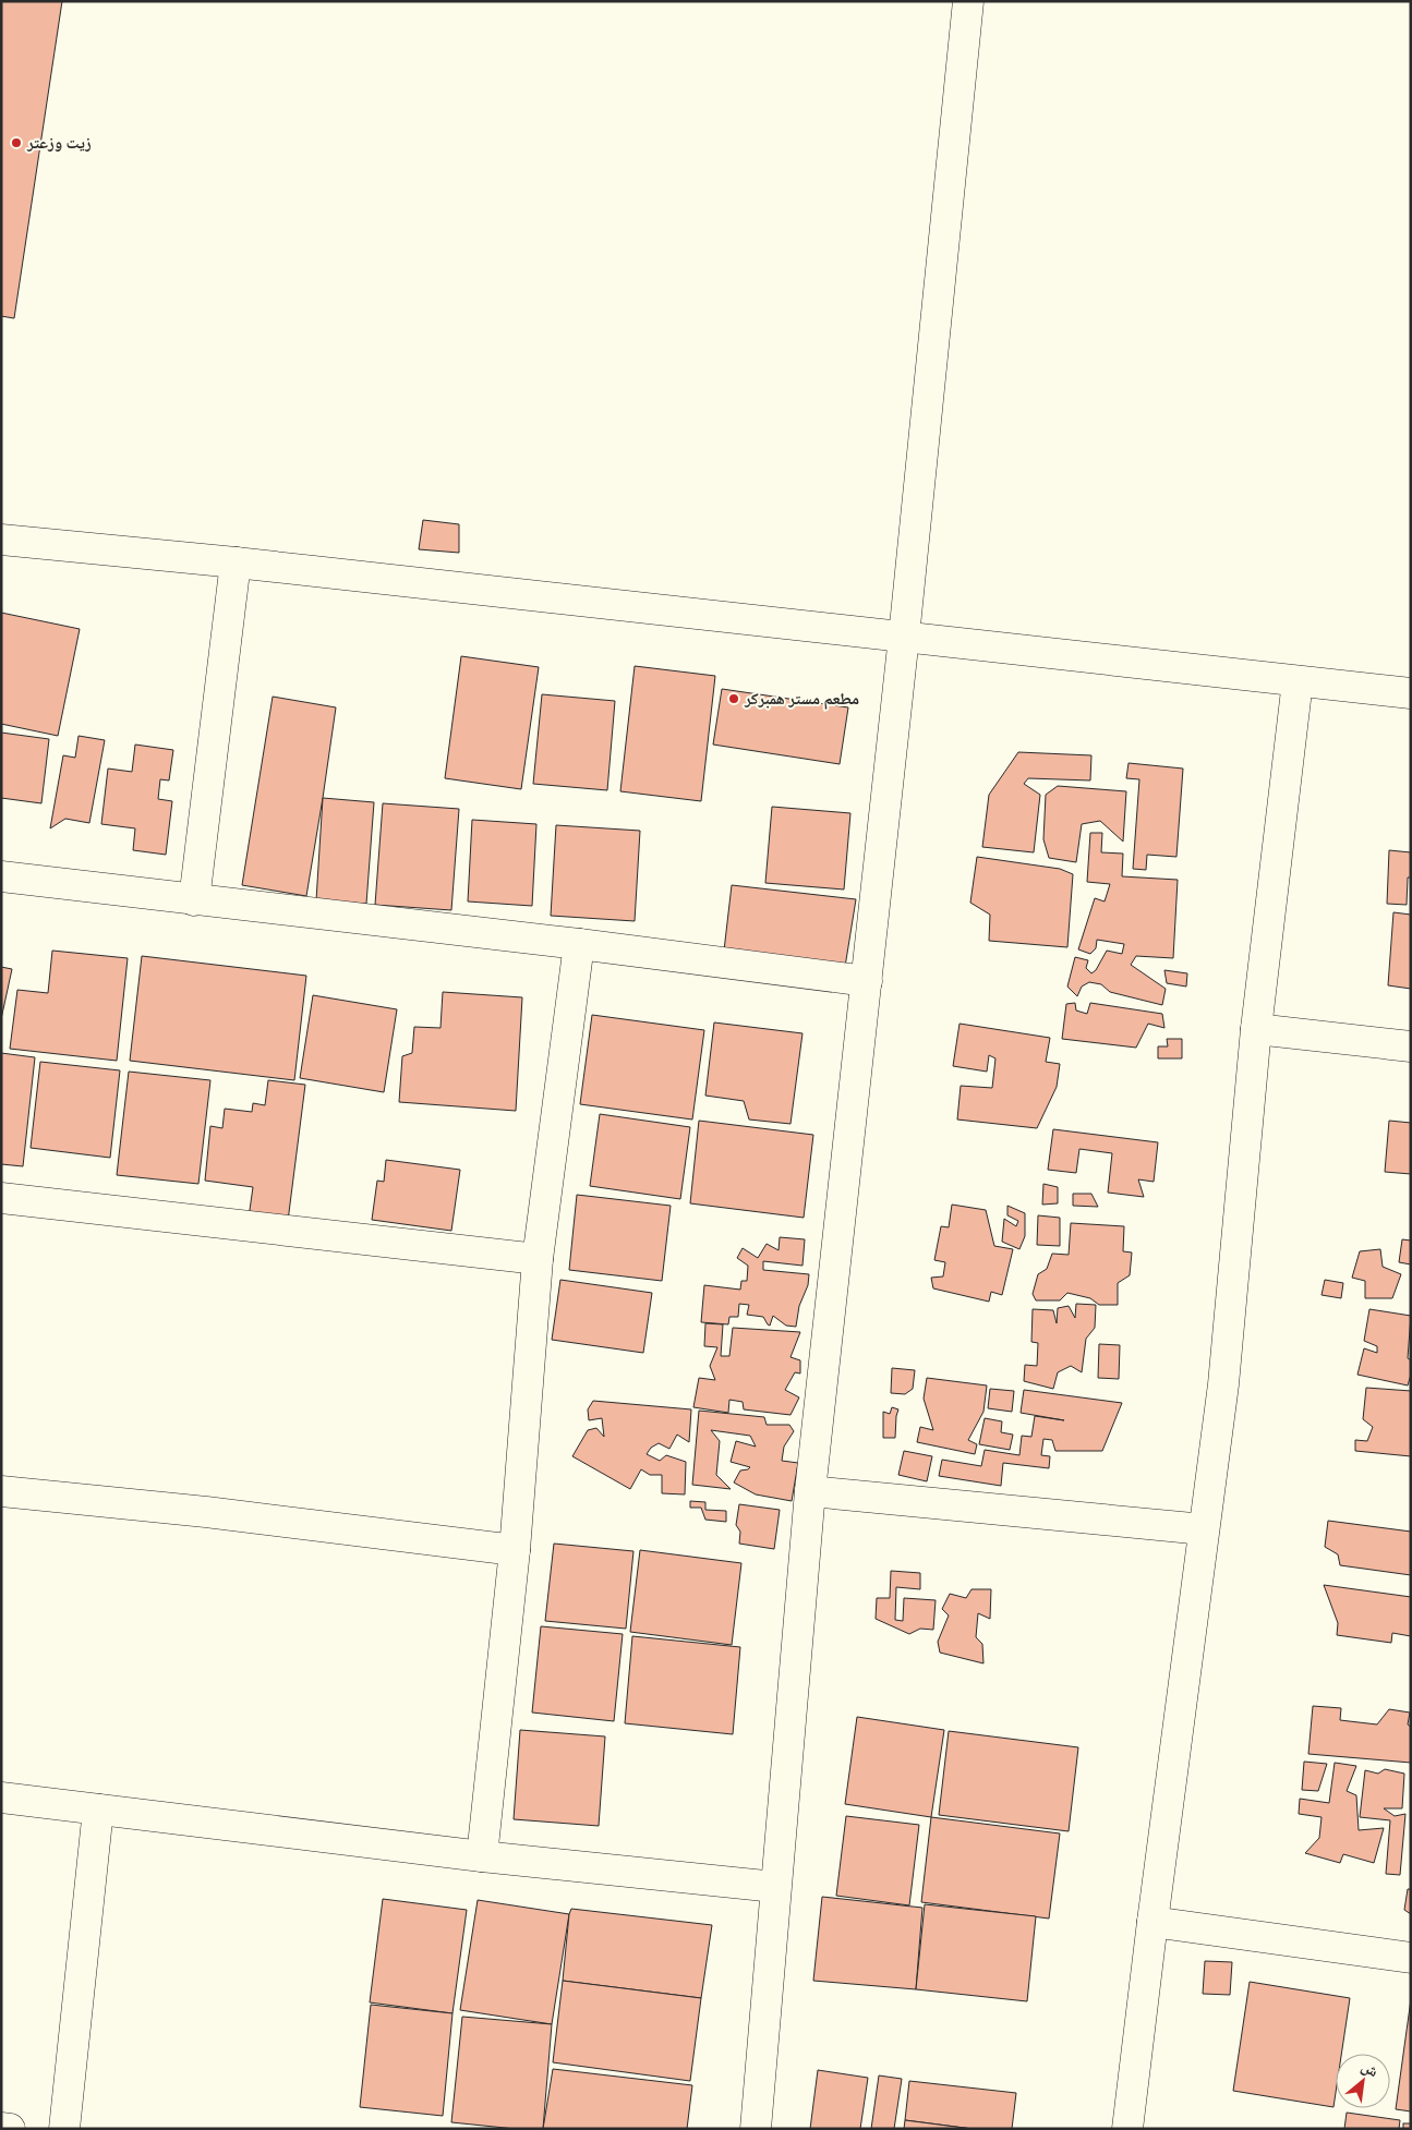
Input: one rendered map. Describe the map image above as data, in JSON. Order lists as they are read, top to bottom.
{
  "places": ["زيت وزعتر", "مطعم مستر همبركر"],
  "north": "top right"
}
